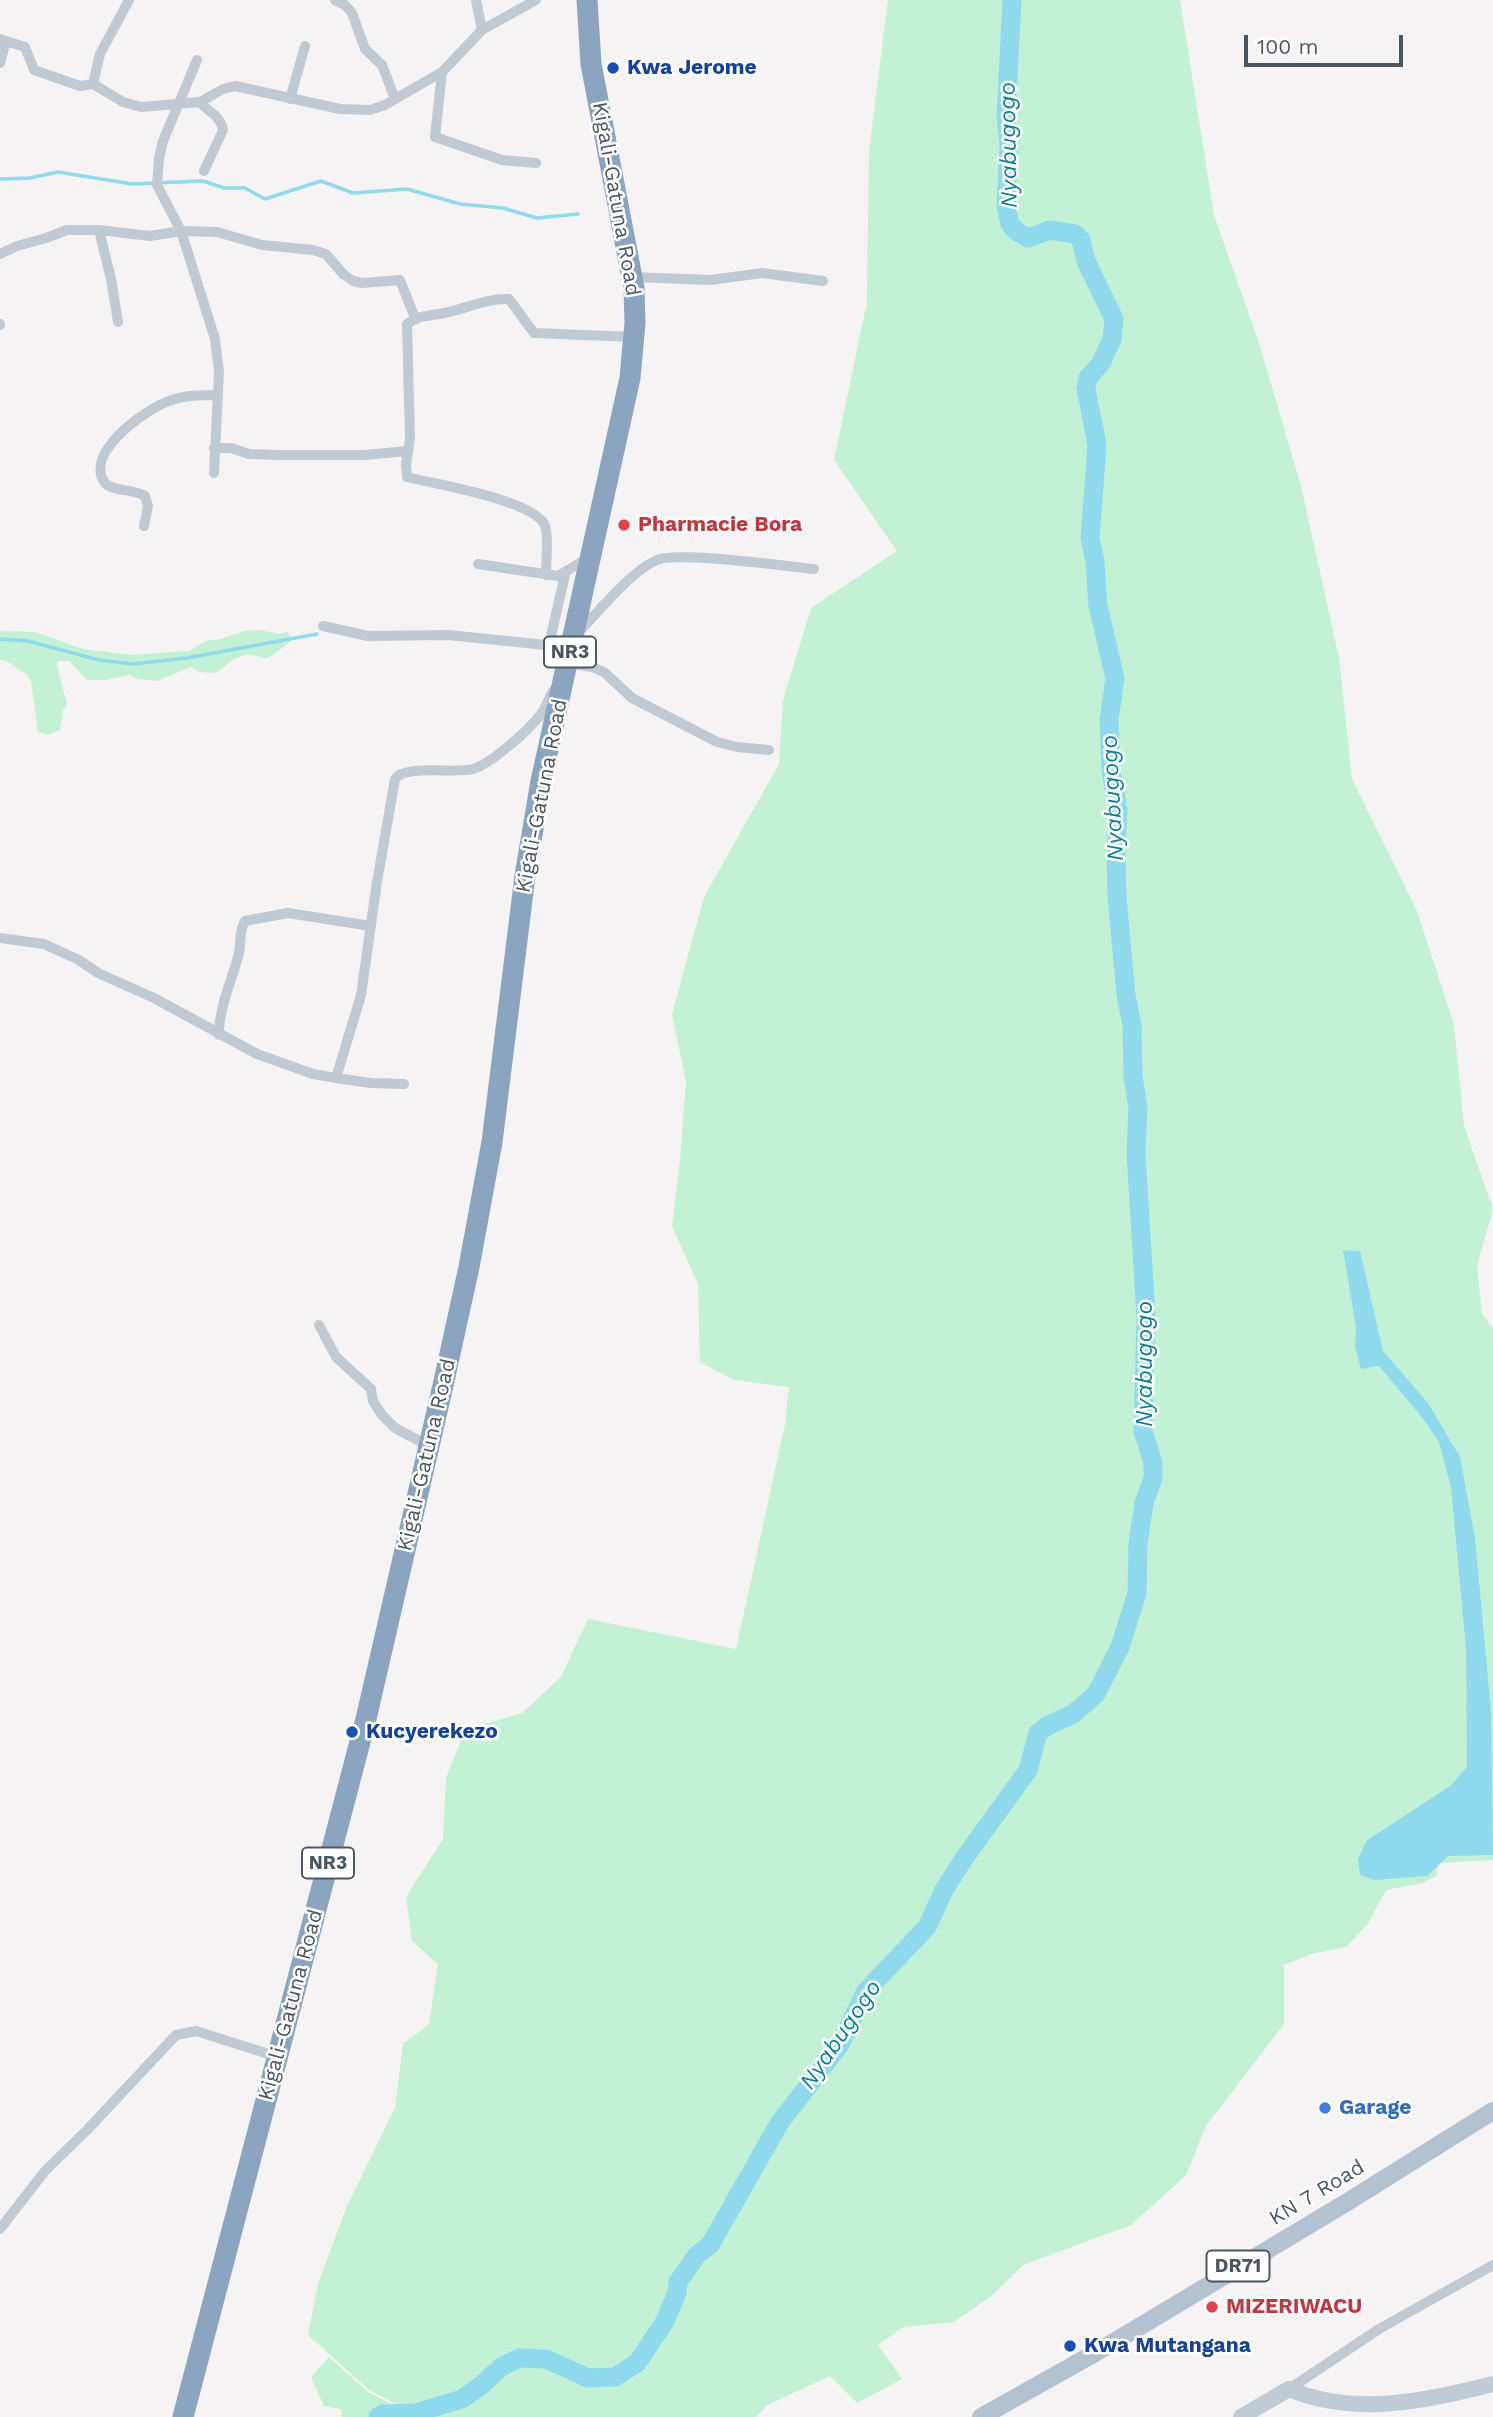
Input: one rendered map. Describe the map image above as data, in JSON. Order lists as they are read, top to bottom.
{
  "streets": {
    "highway": ["Kigali-Gatuna Road", "NR3"],
    "main road": ["KN 7 Road", "DR71"]
  },
  "water": ["Nyabugogo"],
  "places": [
    "Kwa Jerome",
    "Pharmacie Bora",
    "Kucyerekezo",
    "Garage",
    "MIZERIWACU",
    "Kwa Mutangana"
  ],
  "scale_bar": "100 m"
}
